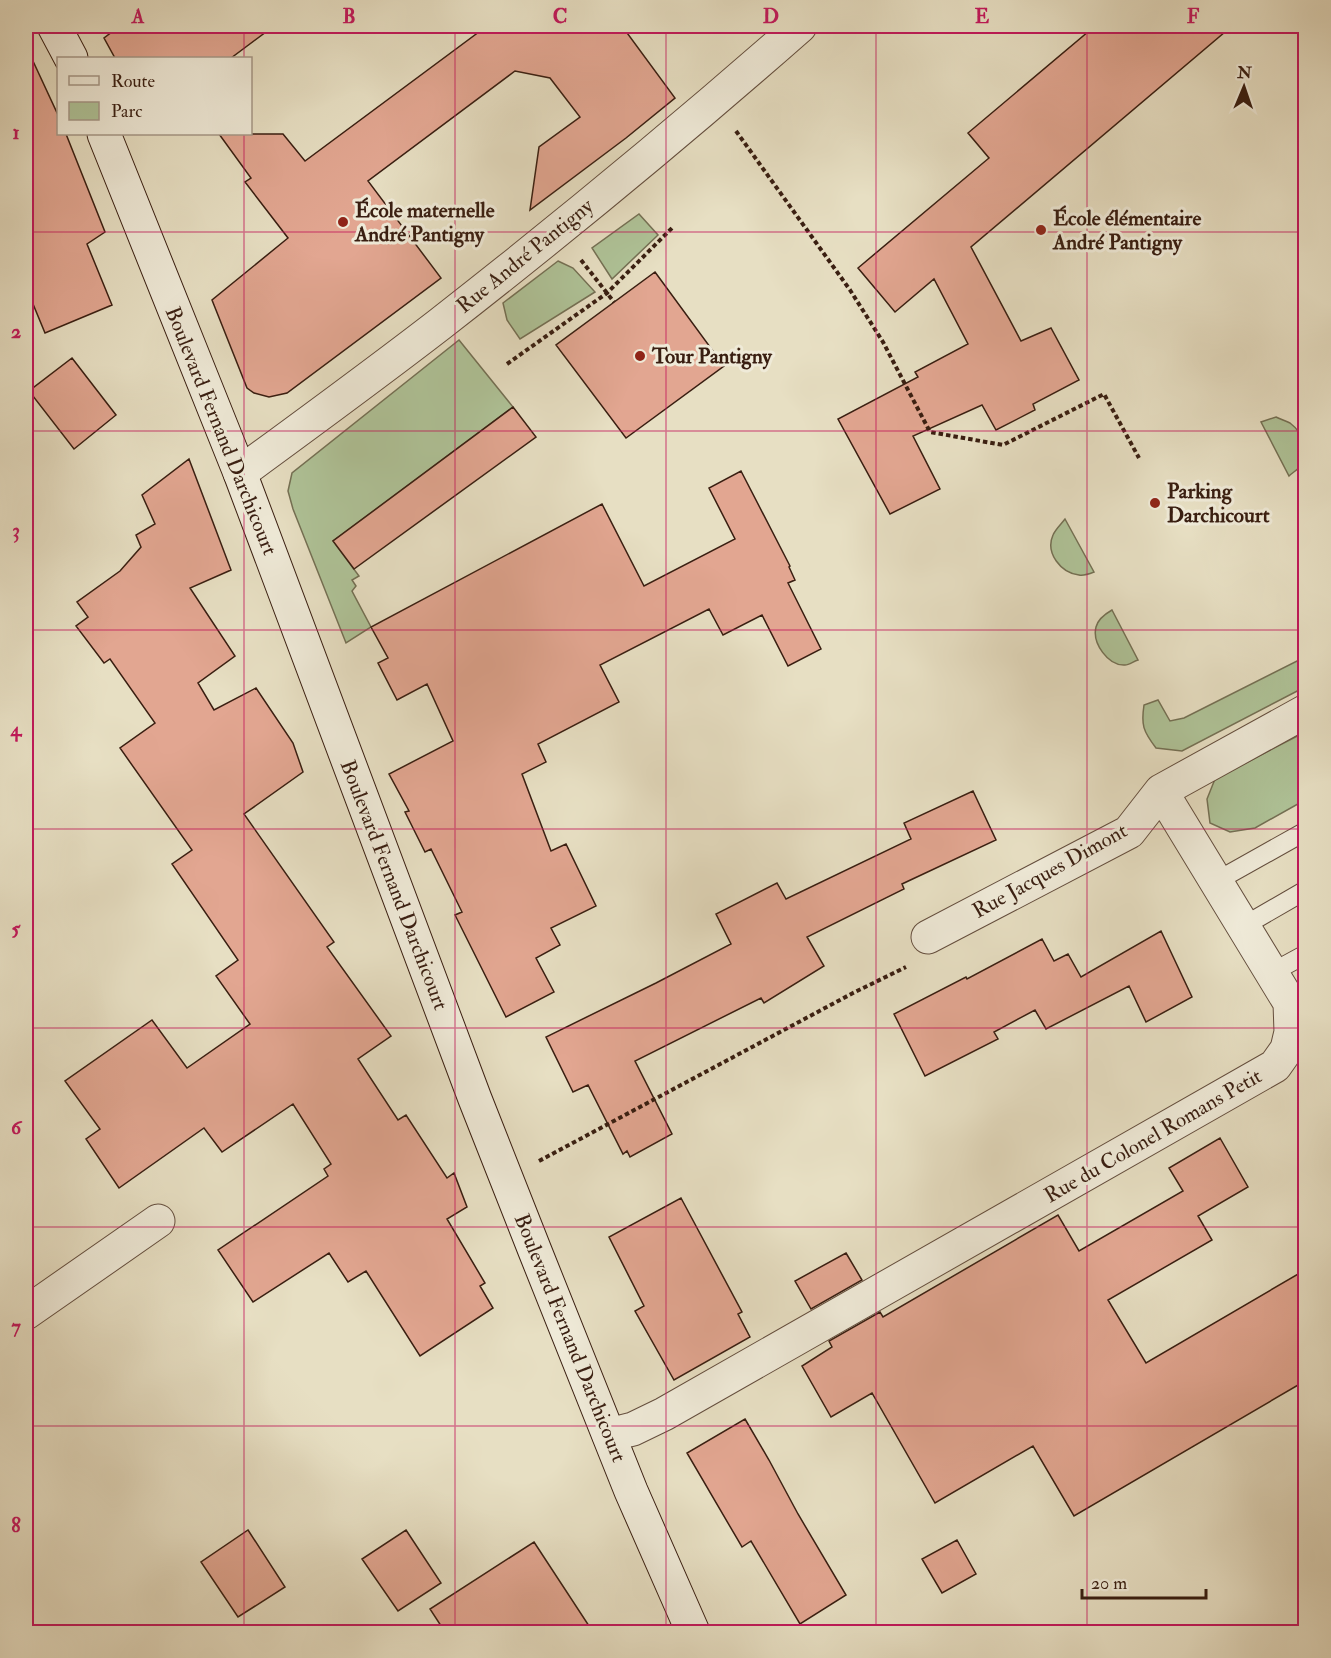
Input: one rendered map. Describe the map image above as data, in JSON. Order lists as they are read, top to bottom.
{
  "streets": {
    "street": [
      "Rue André Pantigny",
      "Boulevard Fernand Darchicourt",
      "Rue Jacques Dimont",
      "Rue du Colonel Romans Petit"
    ]
  },
  "crossings": [
    ["Rue André Pantigny", "Boulevard Fernand Darchicourt"],
    ["Boulevard Fernand Darchicourt", "Rue du Colonel Romans Petit"],
    ["Rue Jacques Dimont", "Rue du Colonel Romans Petit"]
  ],
  "places": [
    "École maternelle André Pantigny",
    "École élémentaire André Pantigny",
    "Tour Pantigny",
    "Parking Darchicourt"
  ],
  "legend": ["Route", "Parc"],
  "scale_bar": "20 m",
  "north": "top",
  "grid": {
    "columns": [
      "A",
      "B",
      "C",
      "D",
      "E",
      "F"
    ],
    "rows": [
      "1",
      "2",
      "3",
      "4",
      "5",
      "6",
      "7",
      "8"
    ]
  }
}
